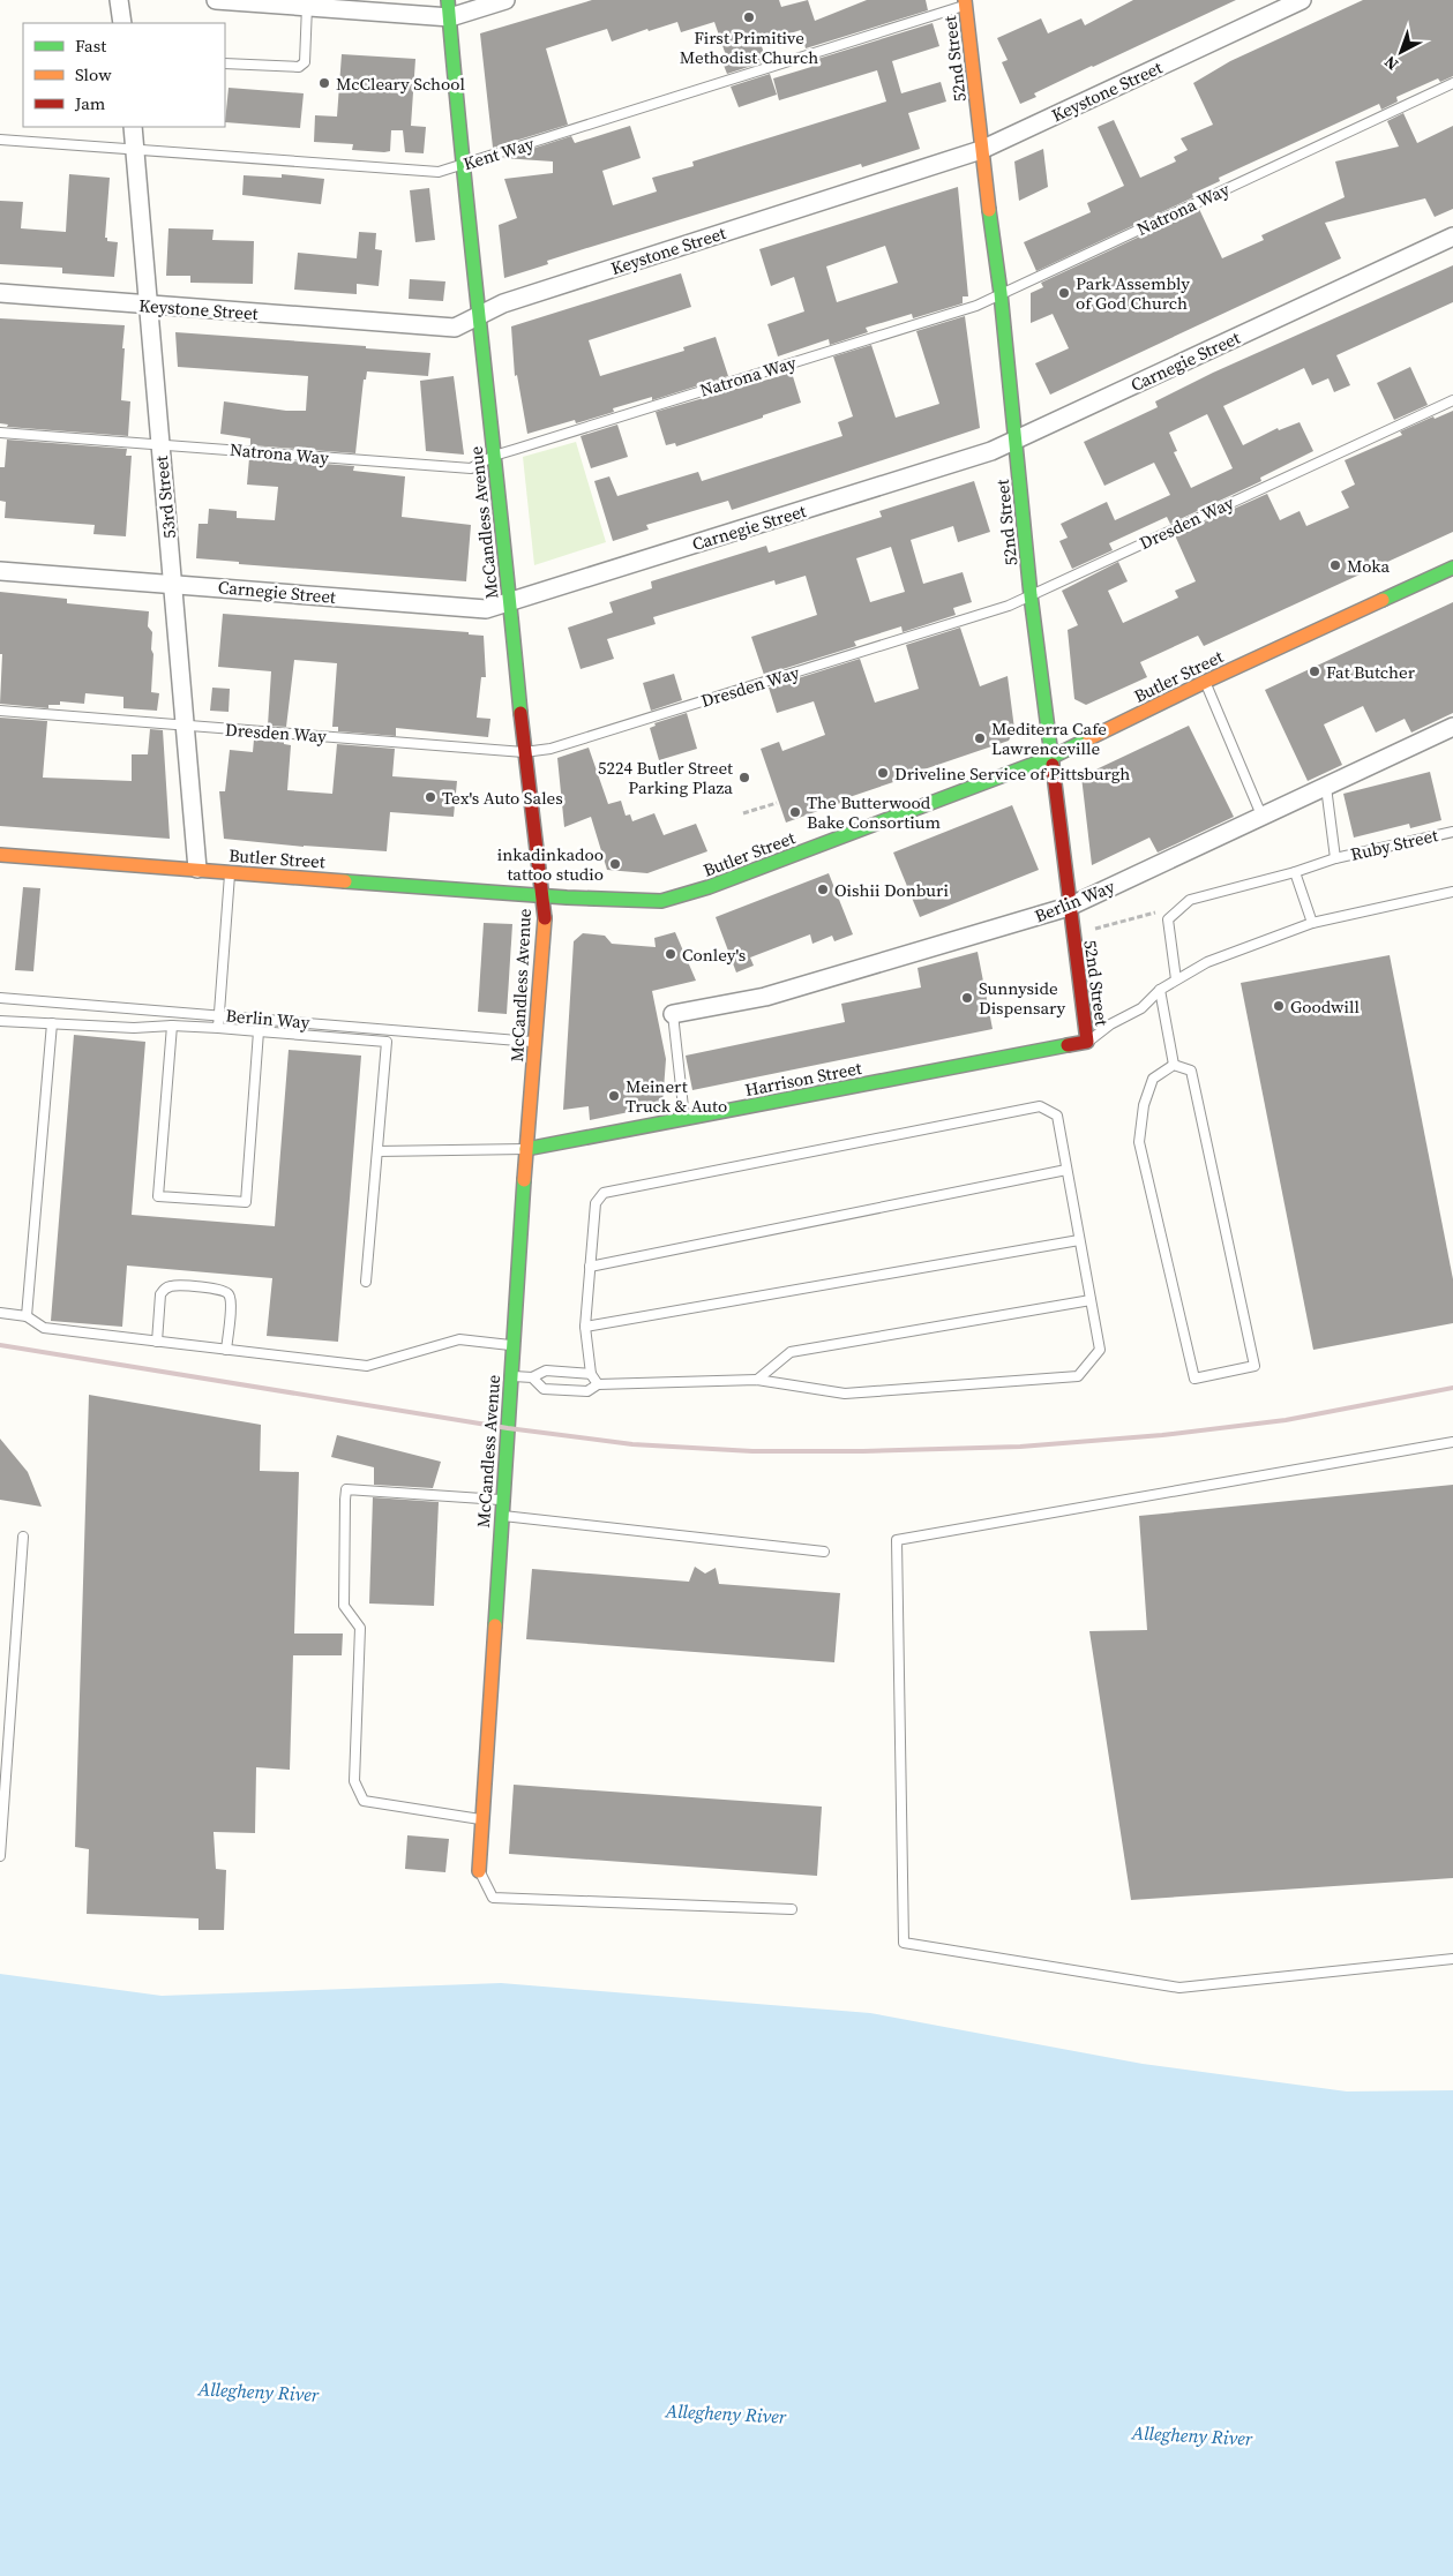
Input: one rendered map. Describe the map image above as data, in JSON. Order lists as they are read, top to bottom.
{
  "streets": {
    "street": [
      "52nd Street",
      "Keystone Street",
      "Carnegie Street",
      "53rd Street",
      "McCandless Avenue",
      "Butler Street",
      "Berlin Way",
      "Harrison Street"
    ],
    "lane": [
      "Kent Way",
      "Natrona Way",
      "Dresden Way",
      "Ruby Street"
    ]
  },
  "crossings": [
    ["52nd Street", "Keystone Street"],
    ["52nd Street", "Kent Way"],
    ["52nd Street", "Natrona Way"],
    ["52nd Street", "Carnegie Street"],
    ["52nd Street", "Dresden Way"],
    ["52nd Street", "Butler Street"],
    ["52nd Street", "Berlin Way"],
    ["52nd Street", "Harrison Street"],
    ["Keystone Street", "53rd Street"],
    ["Keystone Street", "McCandless Avenue"],
    ["Kent Way", "53rd Street"],
    ["Kent Way", "McCandless Avenue"],
    ["Natrona Way", "53rd Street"],
    ["Natrona Way", "McCandless Avenue"],
    ["Carnegie Street", "53rd Street"],
    ["Carnegie Street", "McCandless Avenue"],
    ["53rd Street", "Dresden Way"],
    ["53rd Street", "Butler Street"],
    ["McCandless Avenue", "Dresden Way"],
    ["McCandless Avenue", "Butler Street"],
    ["McCandless Avenue", "Berlin Way"],
    ["McCandless Avenue", "Harrison Street"]
  ],
  "water": ["Allegheny River"],
  "places": [
    "First Primitive Methodist Church",
    "McCleary School",
    "Park Assembly of God Church",
    "Moka",
    "Fat Butcher",
    "Mediterra Cafe Lawrenceville",
    "Driveline Service of Pittsburgh",
    "5224 Butler Street Parking Plaza",
    "Tex's Auto Sales",
    "The Butterwood Bake Consortium",
    "inkadinkadoo tattoo studio",
    "Oishii Donburi",
    "Conley's",
    "Sunnyside Dispensary",
    "Goodwill",
    "Meinert Truck & Auto"
  ],
  "legend": ["Fast", "Slow", "Jam"],
  "north": "bottom left"
}
